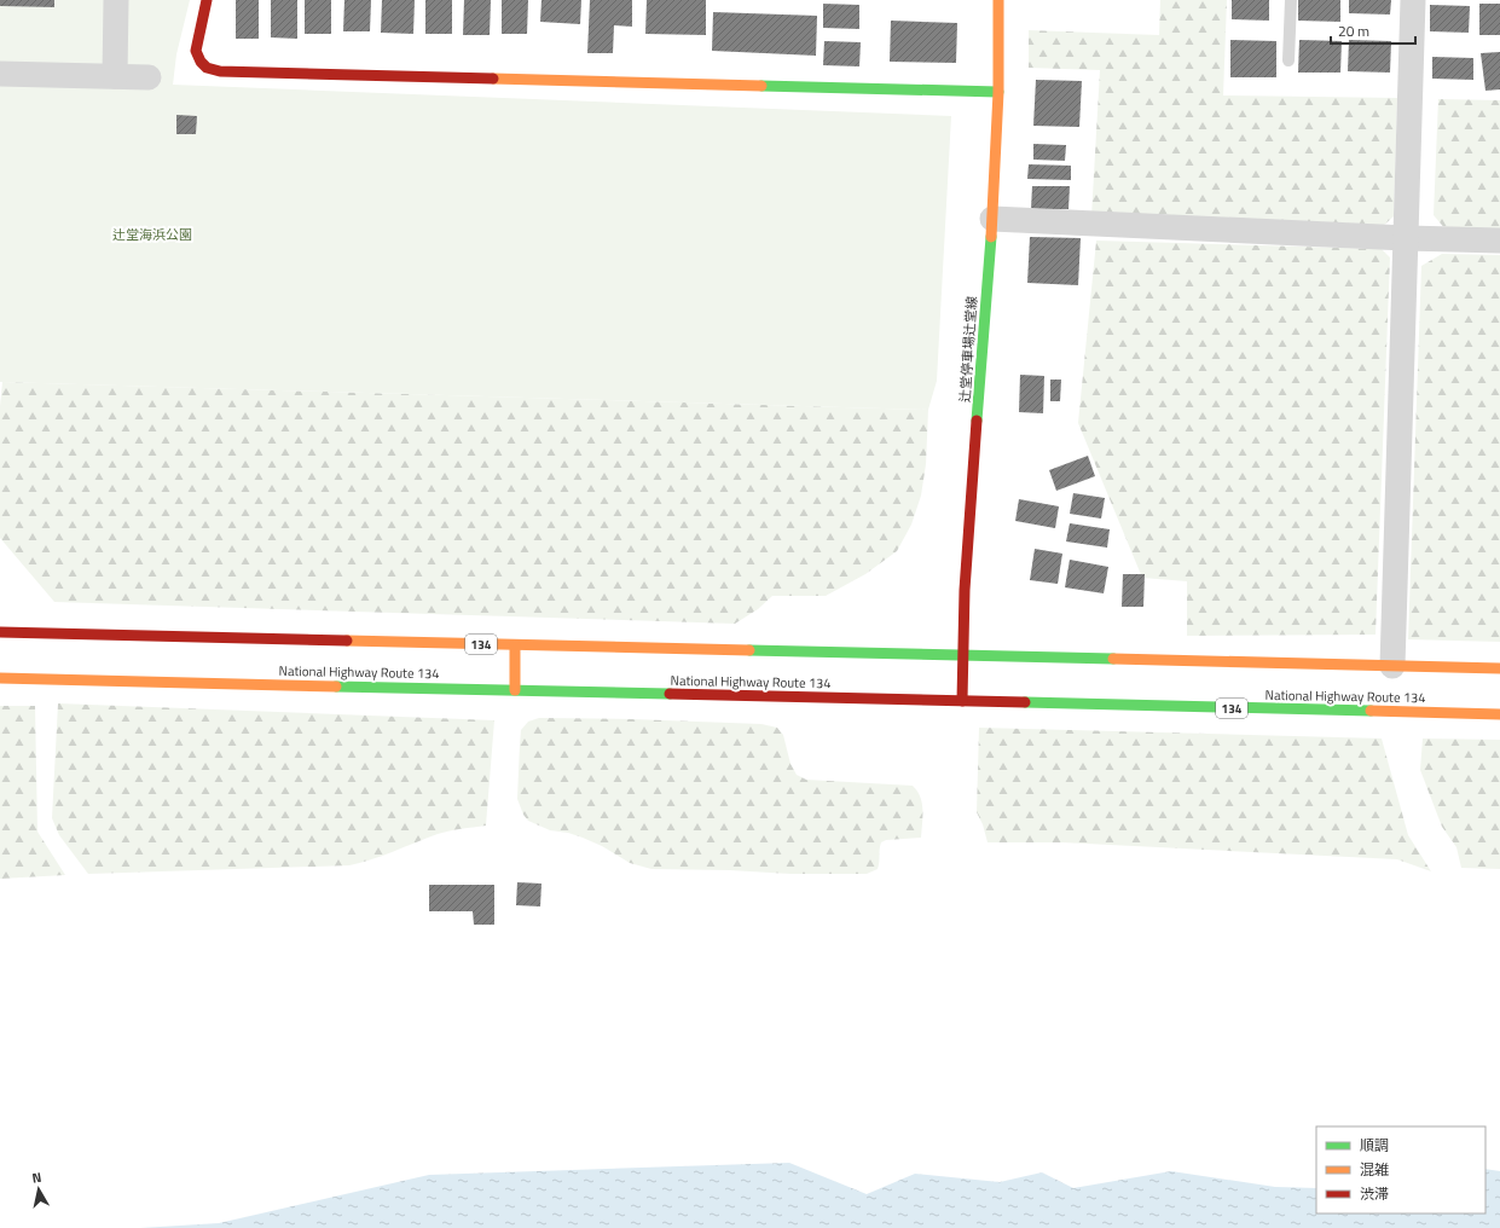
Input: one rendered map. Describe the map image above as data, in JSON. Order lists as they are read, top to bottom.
{
  "streets": {
    "main road": ["辻堂停車場辻堂線", "134", "National Highway Route 134"]
  },
  "crossings": [
    ["辻堂停車場辻堂線", "134"],
    ["辻堂停車場辻堂線", "National Highway Route 134"]
  ],
  "parks": ["辻堂海浜公園"],
  "legend": ["順調", "混雑", "渋滞"],
  "scale_bar": "20 m",
  "north": "top"
}
